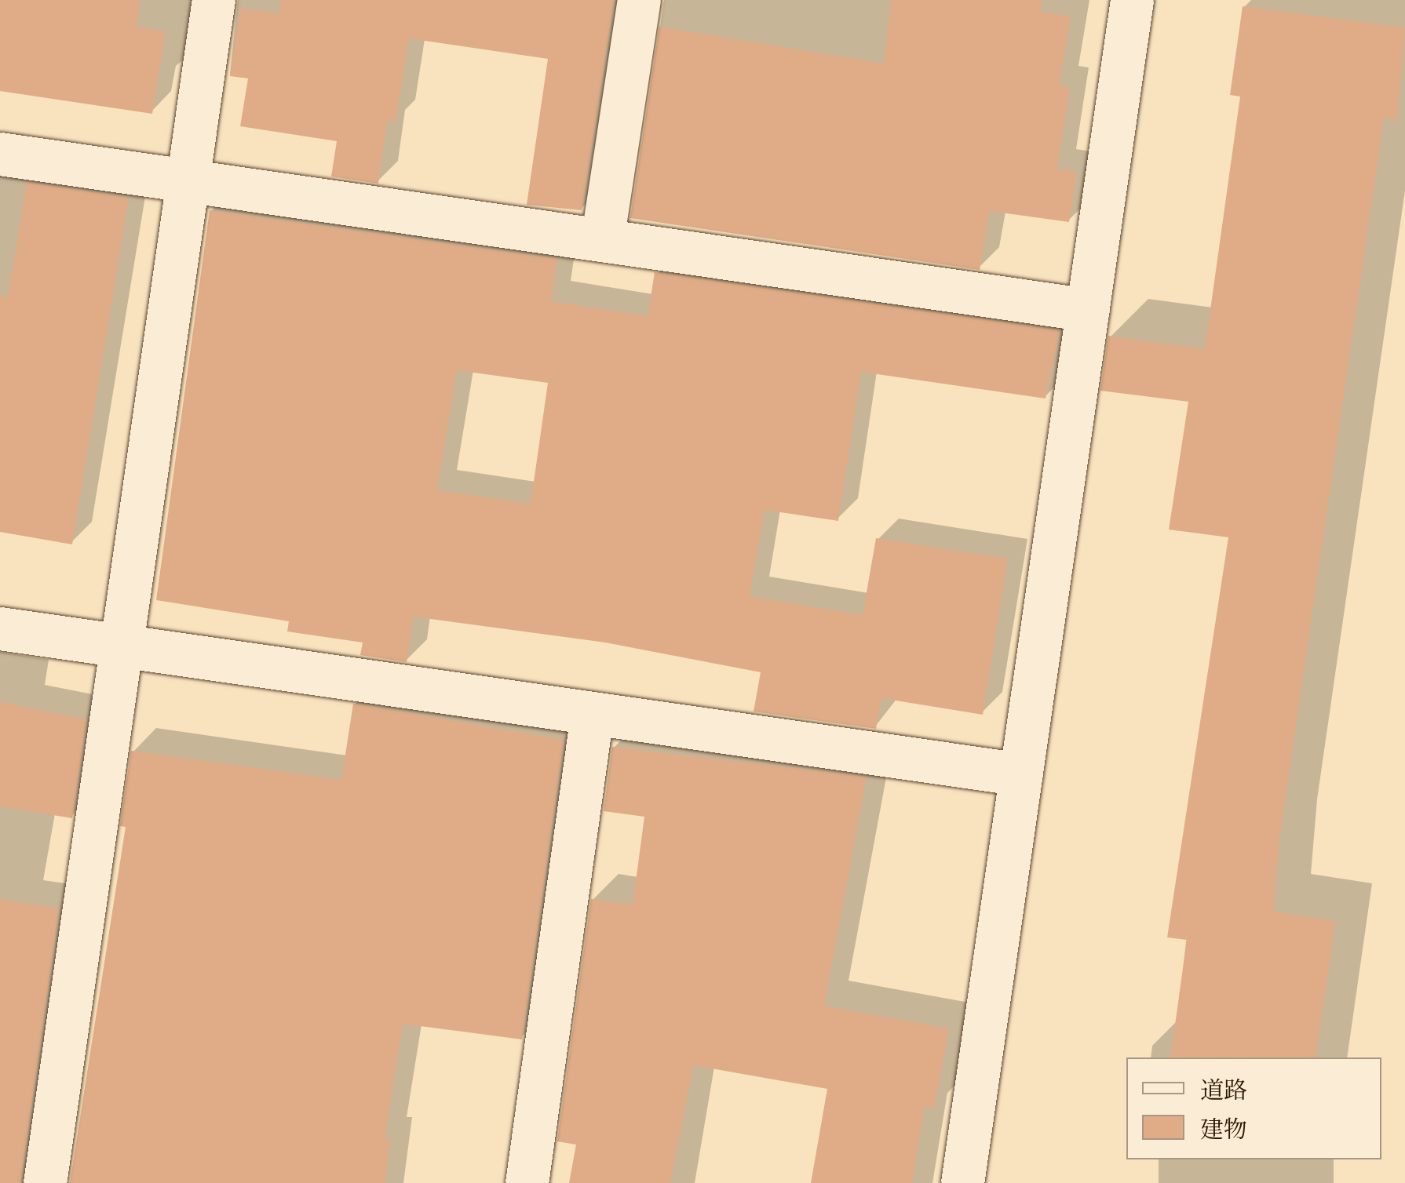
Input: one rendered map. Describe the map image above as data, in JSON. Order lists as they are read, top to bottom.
{
  "legend": ["道路", "建物"]
}
